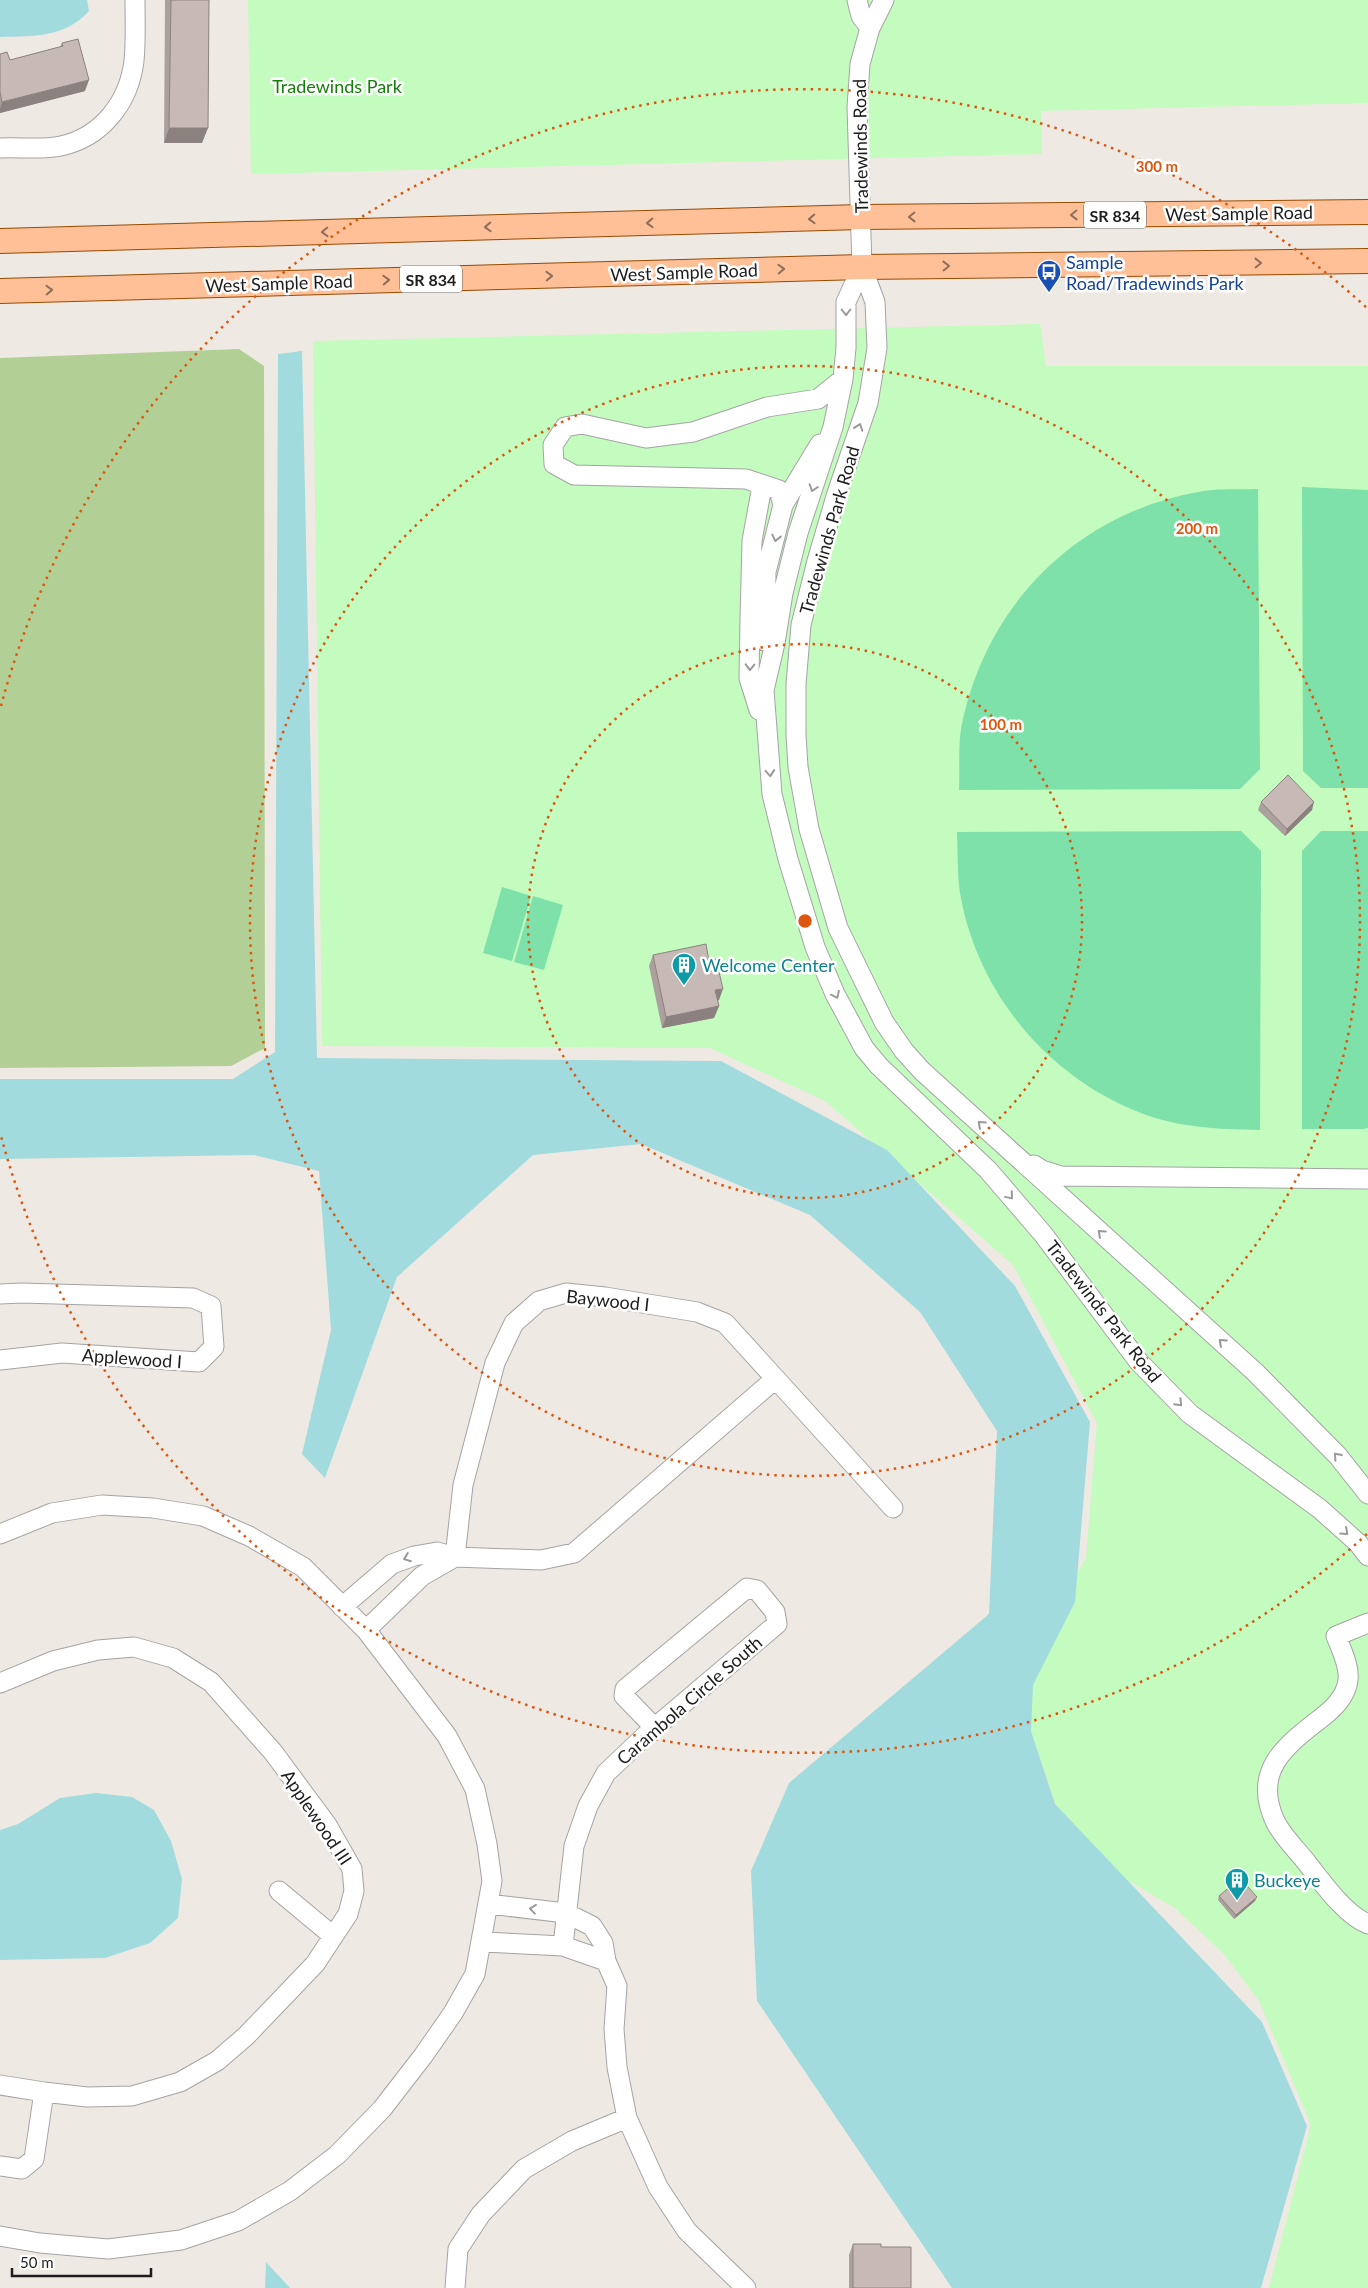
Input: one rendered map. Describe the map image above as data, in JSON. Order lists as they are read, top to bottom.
{
  "streets": {
    "main road": ["West Sample Road", "SR 834"],
    "street": [
      "Tradewinds Road",
      "Tradewinds Park Road",
      "Baywood I",
      "Applewood I",
      "Carambola Circle South",
      "Applewood III"
    ]
  },
  "crossings": [
    ["Tradewinds Road", "West Sample Road"],
    ["Tradewinds Road", "Tradewinds Park Road"],
    ["West Sample Road", "Tradewinds Park Road"]
  ],
  "parks": ["Tradewinds Park"],
  "places": {
    "bus stop": ["Sample Road/Tradewinds Park"],
    "building": ["Welcome Center", "Buckeye"]
  },
  "scale_bar": "50 m",
  "rings": ["300 m", "200 m", "100 m"]
}
